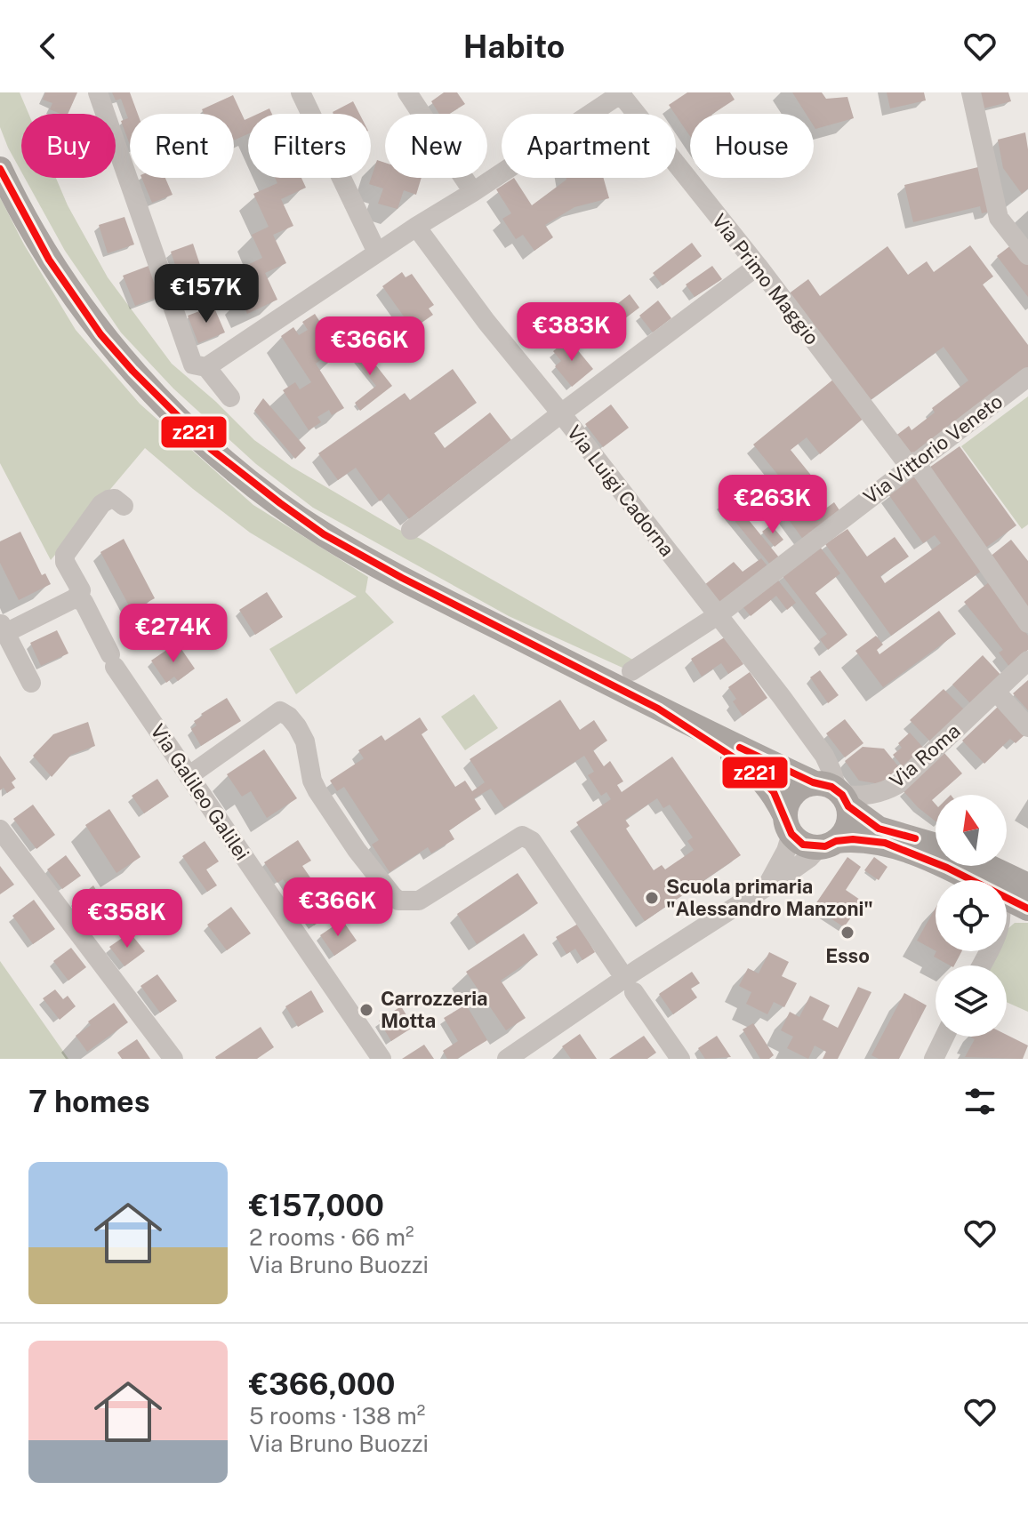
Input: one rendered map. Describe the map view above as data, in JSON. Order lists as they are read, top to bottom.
{
  "streets": {
    "street": [
      "Via Primo Maggio",
      "Via Vittorio Veneto",
      "Via Luigi Cadorna",
      "Via Roma",
      "Via Galileo Galilei"
    ]
  },
  "crossings": [
    ["Via Primo Maggio", "Via Vittorio Veneto"],
    ["Via Vittorio Veneto", "Via Luigi Cadorna"],
    ["Via Luigi Cadorna", "Via Roma"]
  ],
  "places": ["Scuola primaria \"Alessandro Manzoni\"", "Esso", "Carrozzeria Motta"],
  "lines": ["transit line z221"],
  "north": "top",
  "page": {
    "header": "Habito",
    "chip": [
      "Buy",
      "Rent",
      "Filters",
      "New",
      "Apartment",
      "House"
    ],
    "price": [
      "€157K",
      "€383K",
      "€366K",
      "€263K",
      "€274K",
      "€366K",
      "€358K"
    ],
    "heading": "7 homes",
    "list": [
      {
        "name": "€157,000",
        "note": "2 rooms · 66 m² · Via Bruno Buozzi"
      },
      {
        "name": "€366,000",
        "note": "5 rooms · 138 m² · Via Bruno Buozzi"
      }
    ]
  }
}
